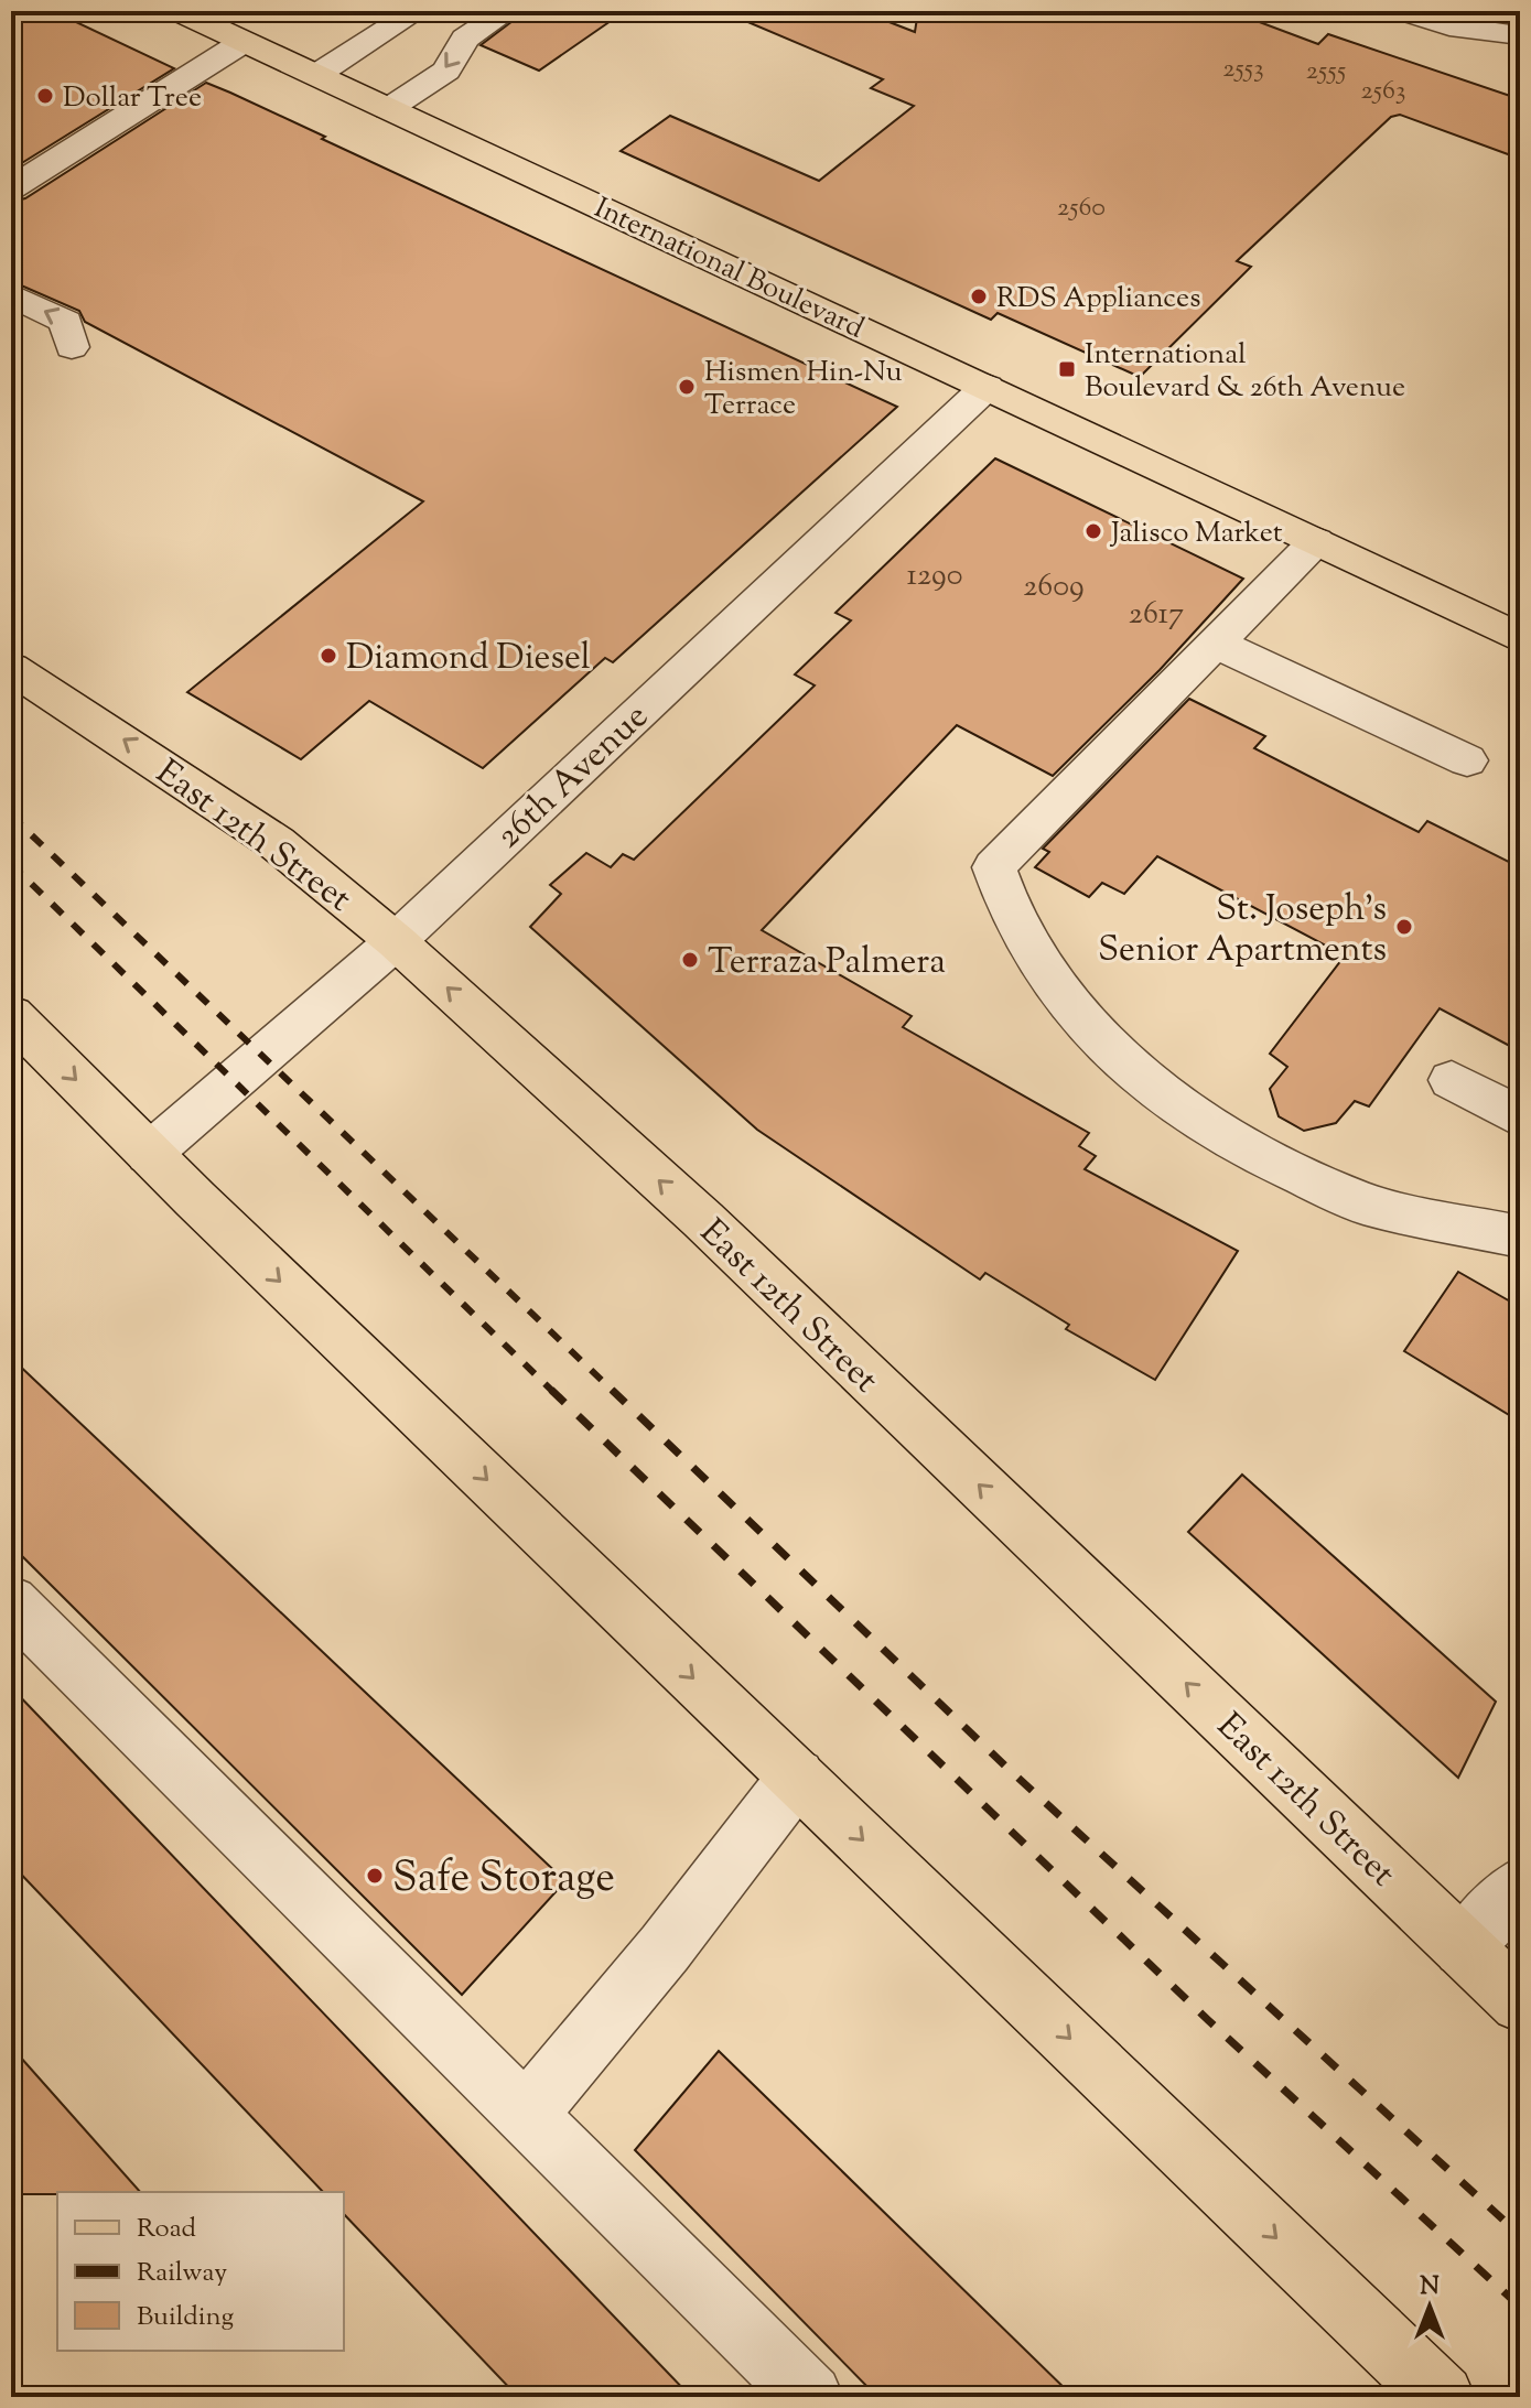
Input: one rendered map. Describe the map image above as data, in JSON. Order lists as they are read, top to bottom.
{
  "streets": {
    "main road": ["International Boulevard", "East 12th Street"],
    "street": ["26th Avenue"]
  },
  "crossings": [
    ["International Boulevard", "26th Avenue"],
    ["26th Avenue", "East 12th Street"]
  ],
  "places": {
    "other": [
      "Dollar Tree",
      "RDS Appliances",
      "Hismen Hin-Nu Terrace",
      "Jalisco Market",
      "Diamond Diesel",
      "St. Joseph’s Senior Apartments",
      "Terraza Palmera",
      "Safe Storage"
    ],
    "transit": ["International Boulevard & 26th Avenue"]
  },
  "house_numbers": [
    "2553",
    "2555",
    "2563",
    "2560",
    "1290",
    "2609",
    "2617"
  ],
  "legend": ["Road", "Railway", "Building"],
  "north": "top"
}
